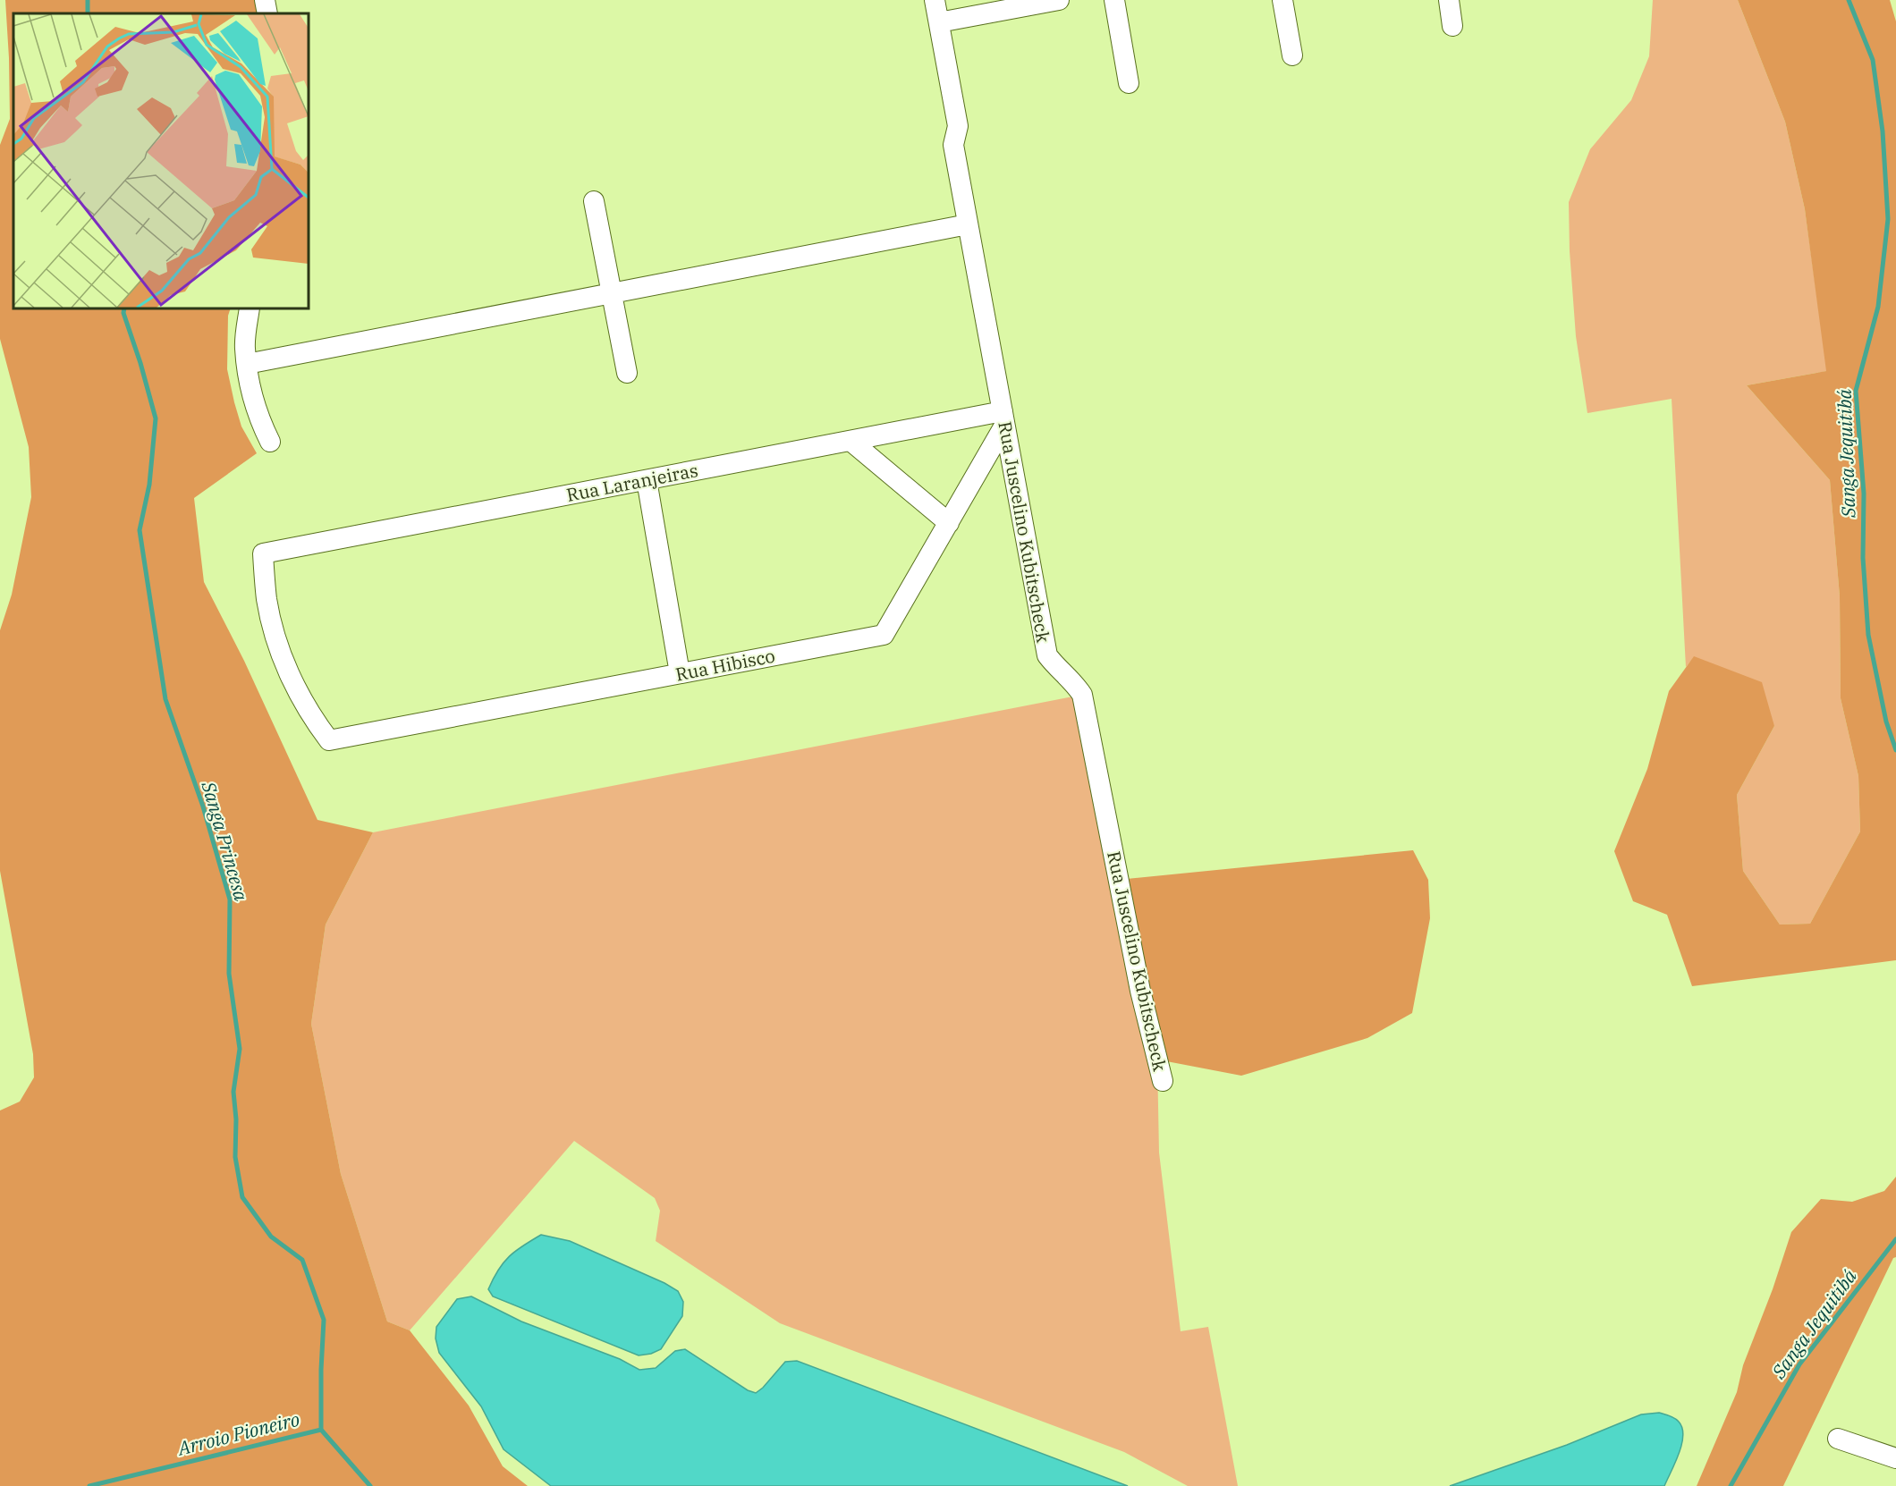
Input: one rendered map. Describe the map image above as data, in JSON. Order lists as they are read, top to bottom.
{
  "streets": {
    "street": ["Rua Laranjeiras", "Rua Juscelino Kubitscheck", "Rua Hibisco"]
  },
  "crossings": [
    ["Rua Laranjeiras", "Rua Juscelino Kubitscheck"],
    ["Rua Laranjeiras", "Rua Hibisco"],
    ["Rua Juscelino Kubitscheck", "Rua Hibisco"]
  ],
  "water": ["Sanga Jequitibá", "Sanga Princesa", "Arroio Pioneiro"]
}
